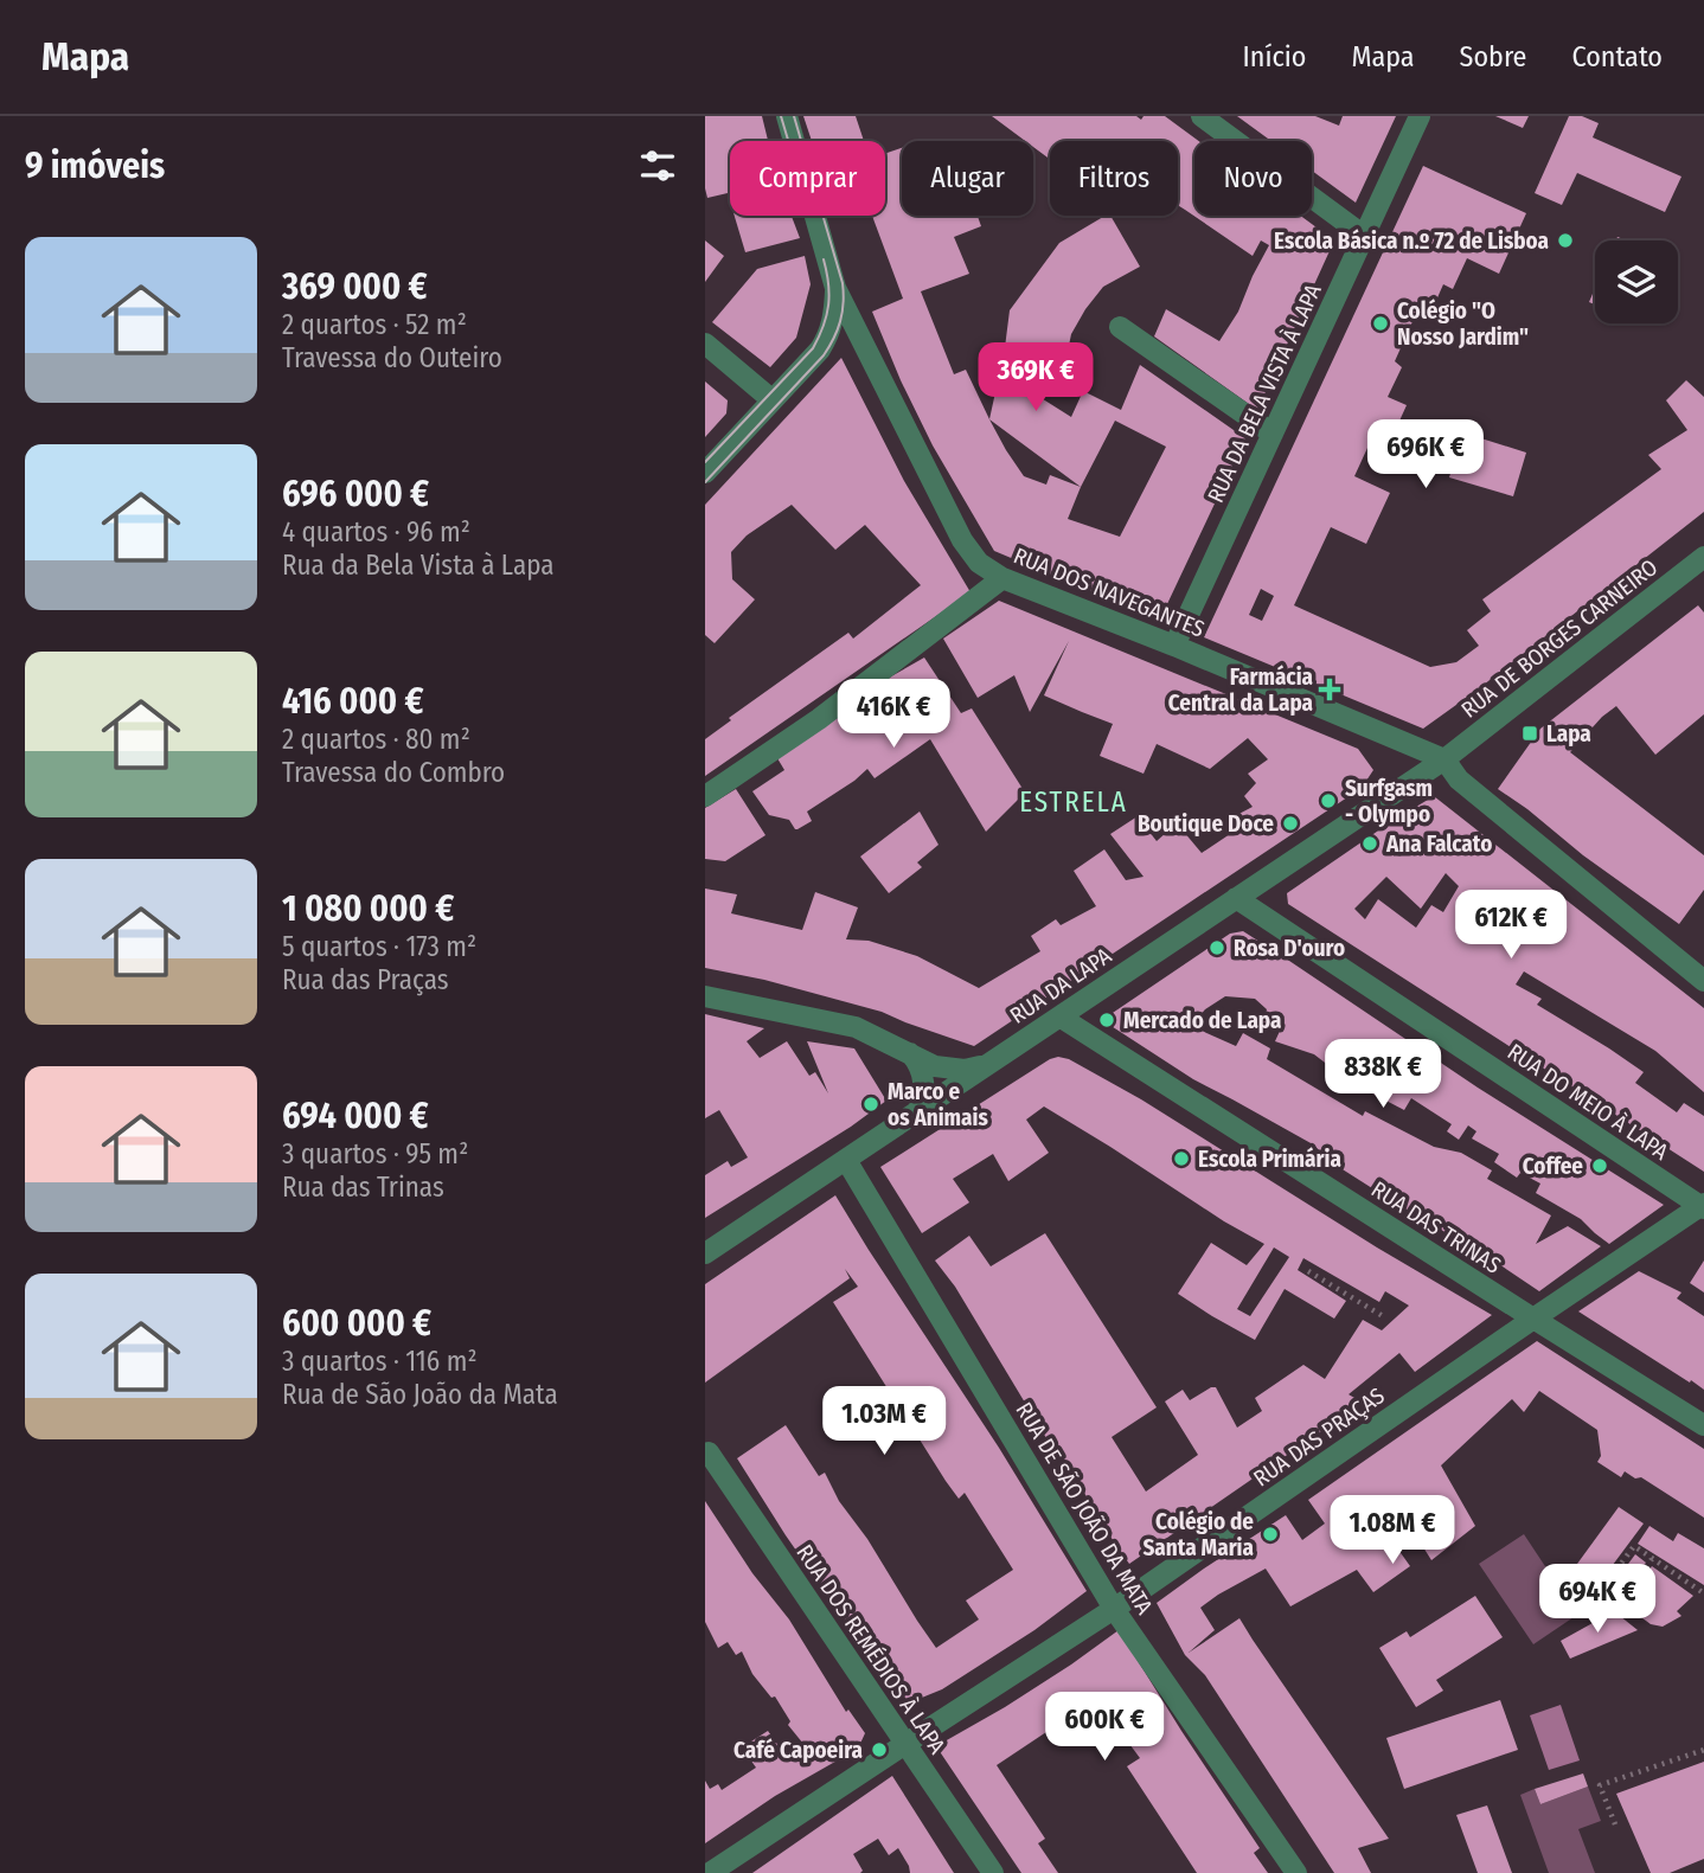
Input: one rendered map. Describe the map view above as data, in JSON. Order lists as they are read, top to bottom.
{
  "streets": {
    "street": [
      "RUA DA BELA VISTA À LAPA",
      "RUA DOS NAVEGANTES",
      "RUA DE BORGES CARNEIRO",
      "RUA DA LAPA",
      "RUA DO MEIO À LAPA",
      "RUA DAS TRINAS",
      "RUA DAS PRAÇAS",
      "RUA DE SÃO JOÃO DA MATA",
      "RUA DOS REMÉDIOS À LAPA"
    ]
  },
  "crossings": [
    ["RUA DA BELA VISTA À LAPA", "RUA DOS NAVEGANTES"],
    ["RUA DOS NAVEGANTES", "RUA DE BORGES CARNEIRO"],
    ["RUA DOS NAVEGANTES", "RUA DA LAPA"],
    ["RUA DE BORGES CARNEIRO", "RUA DA LAPA"],
    ["RUA DA LAPA", "RUA DO MEIO À LAPA"],
    ["RUA DA LAPA", "RUA DAS TRINAS"],
    ["RUA DA LAPA", "RUA DE SÃO JOÃO DA MATA"],
    ["RUA DO MEIO À LAPA", "RUA DAS PRAÇAS"],
    ["RUA DAS TRINAS", "RUA DAS PRAÇAS"],
    ["RUA DAS PRAÇAS", "RUA DE SÃO JOÃO DA MATA"],
    ["RUA DAS PRAÇAS", "RUA DOS REMÉDIOS À LAPA"]
  ],
  "districts": ["ESTRELA"],
  "places": {
    "other": [
      "Escola Básica n.º 72 de Lisboa",
      "Colégio \"O Nosso Jardim\"",
      "Surfgasm - Olympo",
      "Boutique Doce",
      "Ana Falcato",
      "Rosa D'ouro",
      "Mercado de Lapa",
      "Marco e os Animais",
      "Escola Primária",
      "Coffee",
      "Colégio de Santa Maria",
      "Café Capoeira"
    ],
    "health": ["Farmácia Central da Lapa"],
    "transit": ["Lapa"]
  },
  "page": {
    "header": "Mapa",
    "nav": [
      "Início",
      "Mapa",
      "Sobre",
      "Contato"
    ],
    "heading": "9 imóveis",
    "chip": [
      "Comprar",
      "Alugar",
      "Filtros",
      "Novo"
    ],
    "list": [
      {
        "name": "369 000 €",
        "note": "2 quartos · 52 m² · Travessa do Outeiro"
      },
      {
        "name": "696 000 €",
        "note": "4 quartos · 96 m² · Rua da Bela Vista à Lapa"
      },
      {
        "name": "416 000 €",
        "note": "2 quartos · 80 m² · Travessa do Combro"
      },
      {
        "name": "1 080 000 €",
        "note": "5 quartos · 173 m² · Rua das Praças"
      },
      {
        "name": "694 000 €",
        "note": "3 quartos · 95 m² · Rua das Trinas"
      },
      {
        "name": "600 000 €",
        "note": "3 quartos · 116 m² · Rua de São João da Mata"
      }
    ],
    "price": [
      "369K €",
      "696K €",
      "416K €",
      "612K €",
      "838K €",
      "1.03M €",
      "1.08M €",
      "694K €",
      "600K €"
    ]
  }
}
